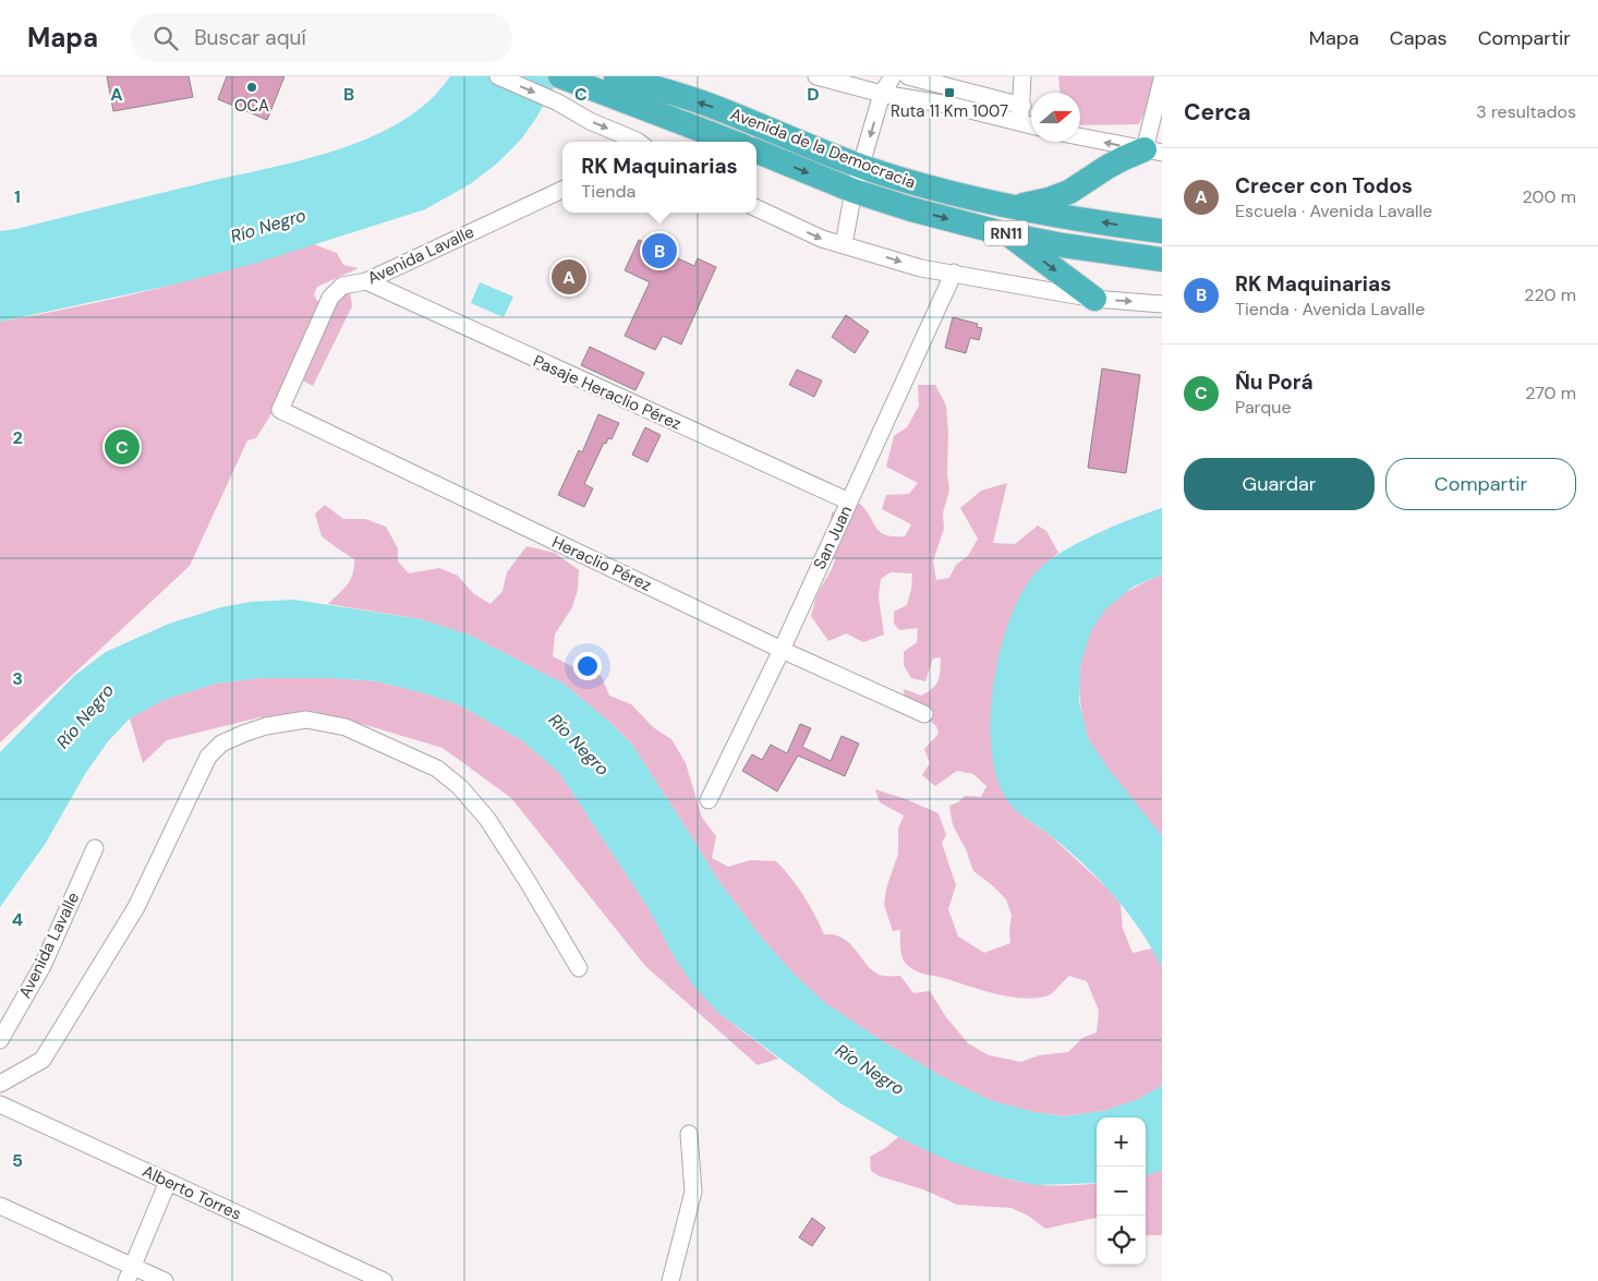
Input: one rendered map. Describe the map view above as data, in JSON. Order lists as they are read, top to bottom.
{
  "streets": {
    "highway": ["Avenida de la Democracia", "RN11"],
    "street": [
      "Avenida Lavalle",
      "Pasaje Heraclio Pérez",
      "San Juan",
      "Heraclio Pérez",
      "Alberto Torres"
    ]
  },
  "crossings": [
    ["Avenida Lavalle", "Pasaje Heraclio Pérez"],
    ["Avenida Lavalle", "Heraclio Pérez"],
    ["Pasaje Heraclio Pérez", "San Juan"],
    ["San Juan", "Heraclio Pérez"]
  ],
  "water": ["Río Negro"],
  "places": {
    "other": ["OCA"],
    "transit": ["Ruta 11 Km 1007"]
  },
  "north": "right",
  "page": {
    "header": "Mapa",
    "search": "Buscar aquí",
    "nav": ["Mapa", "Capas", "Compartir"],
    "heading": ["Cerca", "3 resultados"],
    "popup": ["RK Maquinarias", "Tienda"],
    "list": [
      {
        "mark": "A",
        "name": "Crecer con Todos",
        "note": "Escuela · Avenida Lavalle",
        "value": "200 m"
      },
      {
        "mark": "B",
        "name": "RK Maquinarias",
        "note": "Tienda · Avenida Lavalle",
        "value": "220 m"
      },
      {
        "mark": "C",
        "name": "Ñu Porá",
        "note": "Parque",
        "value": "270 m"
      }
    ],
    "pins": ["B", "A", "C"],
    "buttons": ["Guardar", "Compartir"],
    "map_buttons": ["+", "−"]
  },
  "grid": {
    "columns": [
      "A",
      "B",
      "C",
      "D"
    ],
    "rows": [
      "1",
      "2",
      "3",
      "4",
      "5"
    ]
  }
}
